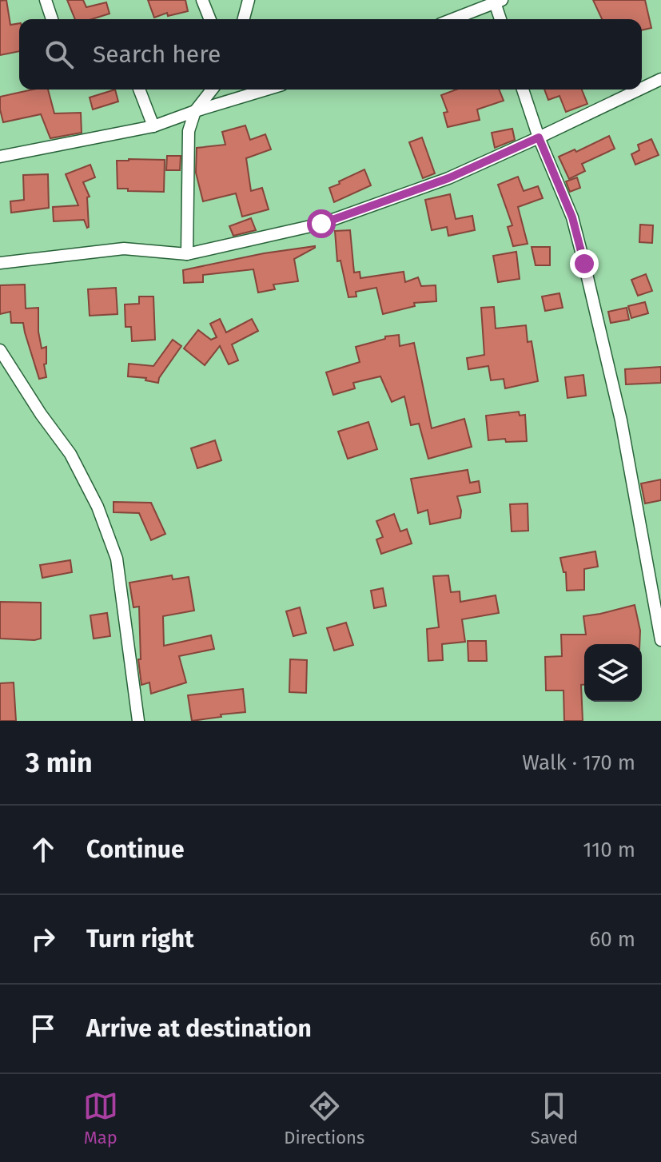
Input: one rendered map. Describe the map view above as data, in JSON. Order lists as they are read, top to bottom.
{
  "page": {
    "search": "Search here",
    "heading": ["3 min", "Walk · 170 m"],
    "list": [
      ["Continue", "110 m"],
      ["Turn right", "60 m"],
      "Arrive at destination"
    ],
    "nav": ["Map", "Directions", "Saved"]
  }
}
